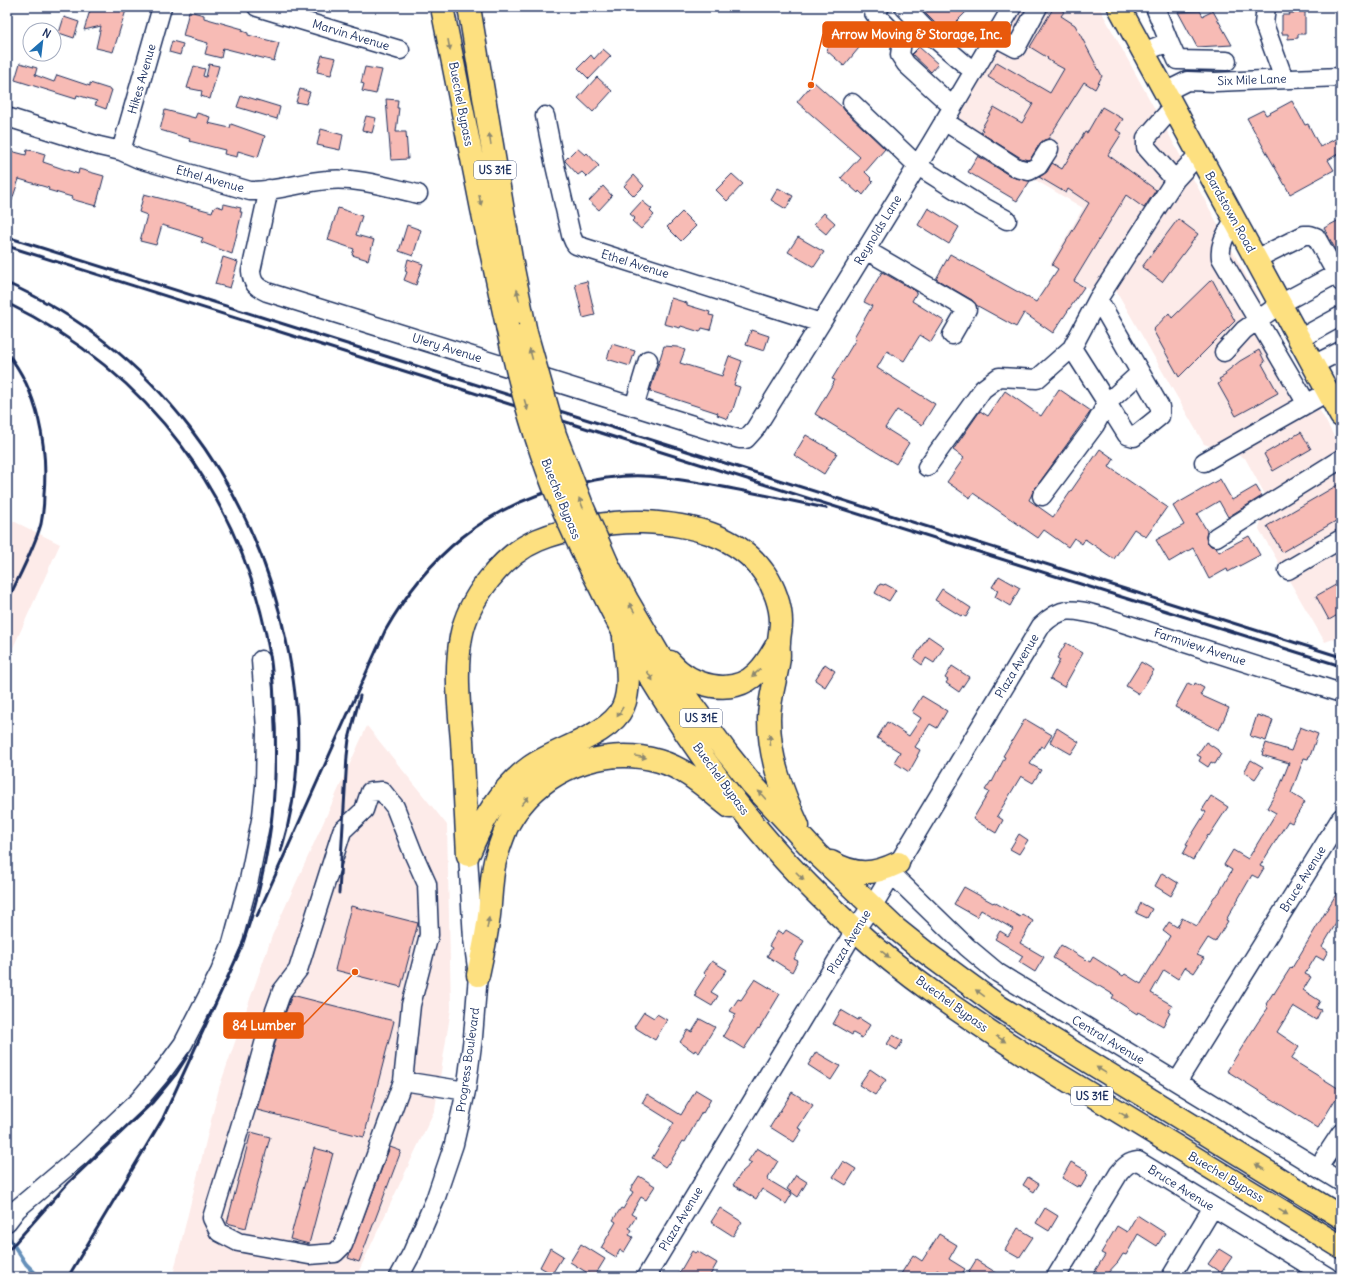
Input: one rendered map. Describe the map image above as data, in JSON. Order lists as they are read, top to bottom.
{
  "streets": {
    "main road": ["Buechel Bypass", "US 31E", "Bardstown Road"],
    "street": [
      "Marvin Avenue",
      "Hikes Avenue",
      "Six Mile Lane",
      "Ethel Avenue",
      "Reynolds Lane",
      "Ulery Avenue",
      "Farmview Avenue",
      "Plaza Avenue",
      "Bruce Avenue",
      "Central Avenue",
      "Progress Boulevard"
    ]
  },
  "crossings": [
    ["Hikes Avenue", "Ethel Avenue"],
    ["Six Mile Lane", "Bardstown Road"],
    ["Buechel Bypass", "Plaza Avenue"],
    ["Ethel Avenue", "Reynolds Lane"],
    ["Ethel Avenue", "Ulery Avenue"],
    ["Reynolds Lane", "Ulery Avenue"],
    ["Farmview Avenue", "Plaza Avenue"],
    ["Plaza Avenue", "Central Avenue"],
    ["Bruce Avenue", "Central Avenue"]
  ],
  "places": ["Arrow Moving & Storage, Inc.", "84 Lumber"],
  "north": "top right"
}
